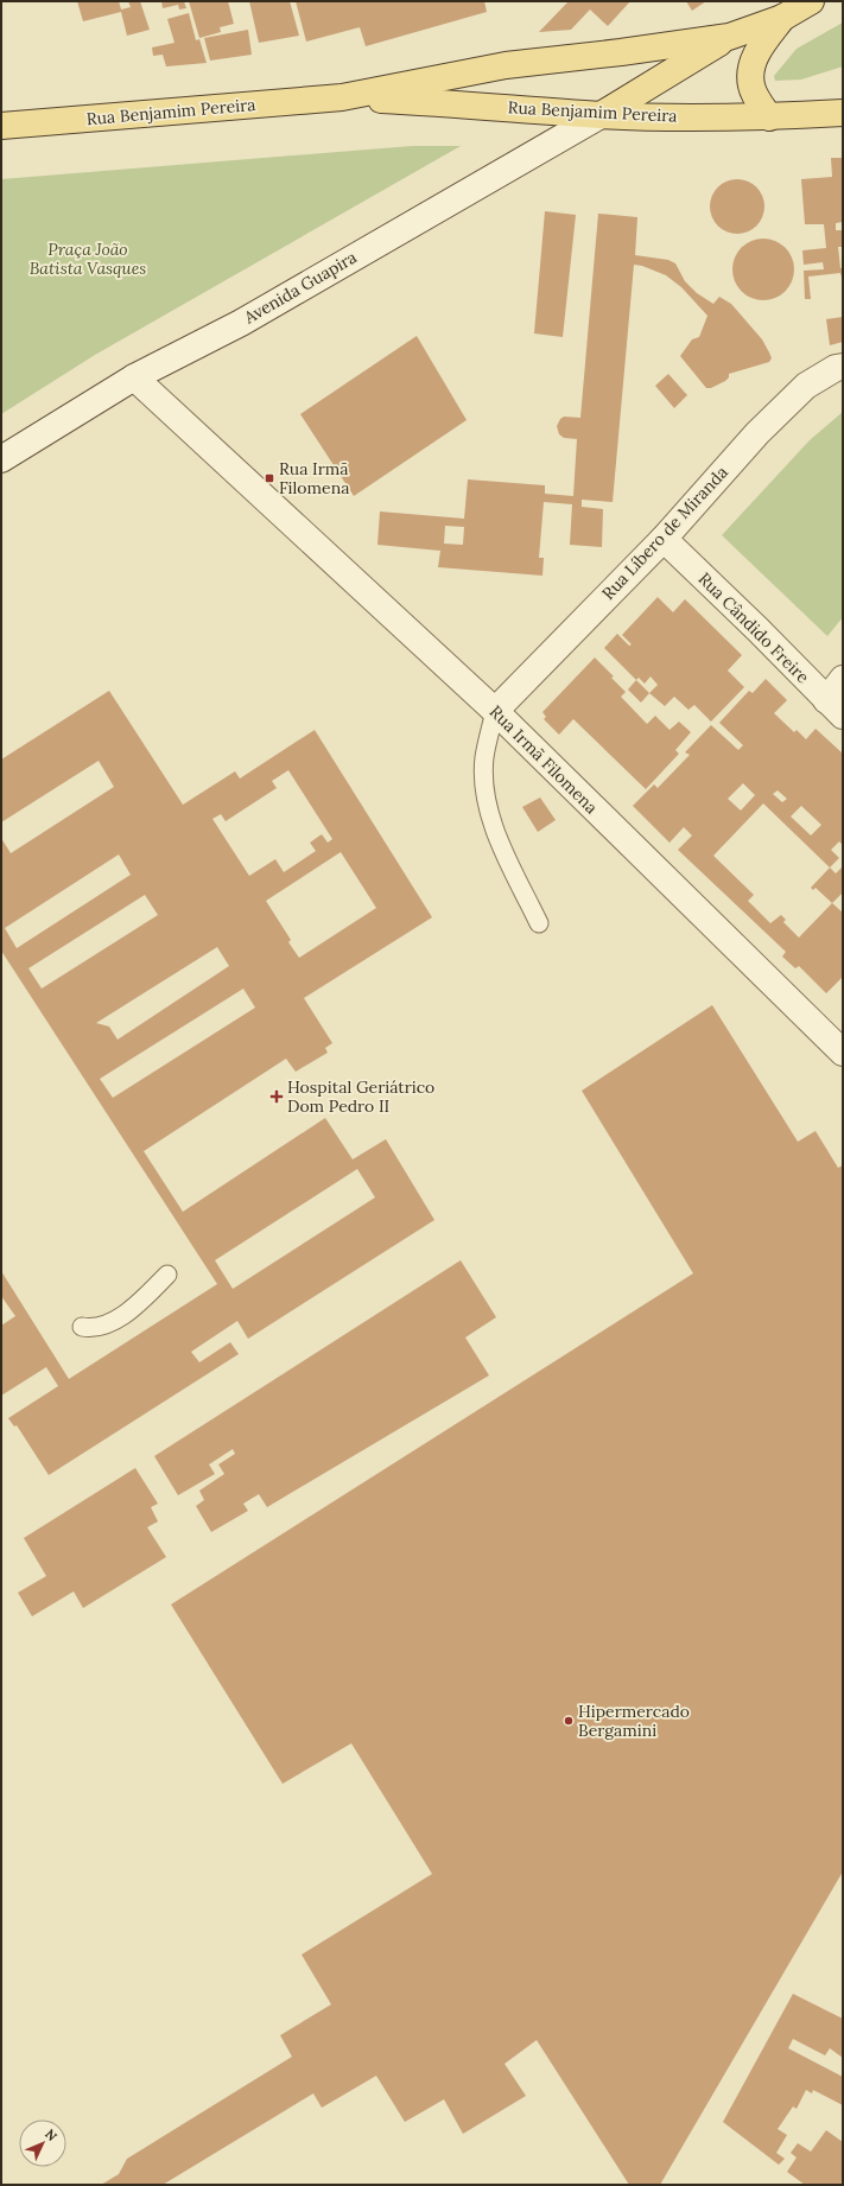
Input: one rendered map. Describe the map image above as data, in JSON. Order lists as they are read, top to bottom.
{
  "streets": {
    "main road": ["Rua Benjamim Pereira"],
    "street": [
      "Avenida Guapira",
      "Rua Líbero de Miranda",
      "Rua Cândido Freire",
      "Rua Irmã Filomena"
    ]
  },
  "crossings": [
    ["Rua Benjamim Pereira", "Avenida Guapira"],
    ["Avenida Guapira", "Rua Irmã Filomena"],
    ["Rua Líbero de Miranda", "Rua Cândido Freire"],
    ["Rua Líbero de Miranda", "Rua Irmã Filomena"]
  ],
  "parks": ["Praça João Batista Vasques"],
  "places": {
    "transit": ["Rua Irmã Filomena"],
    "health": ["Hospital Geriátrico Dom Pedro II"],
    "other": ["Hipermercado Bergamini"]
  },
  "north": "top right"
}
